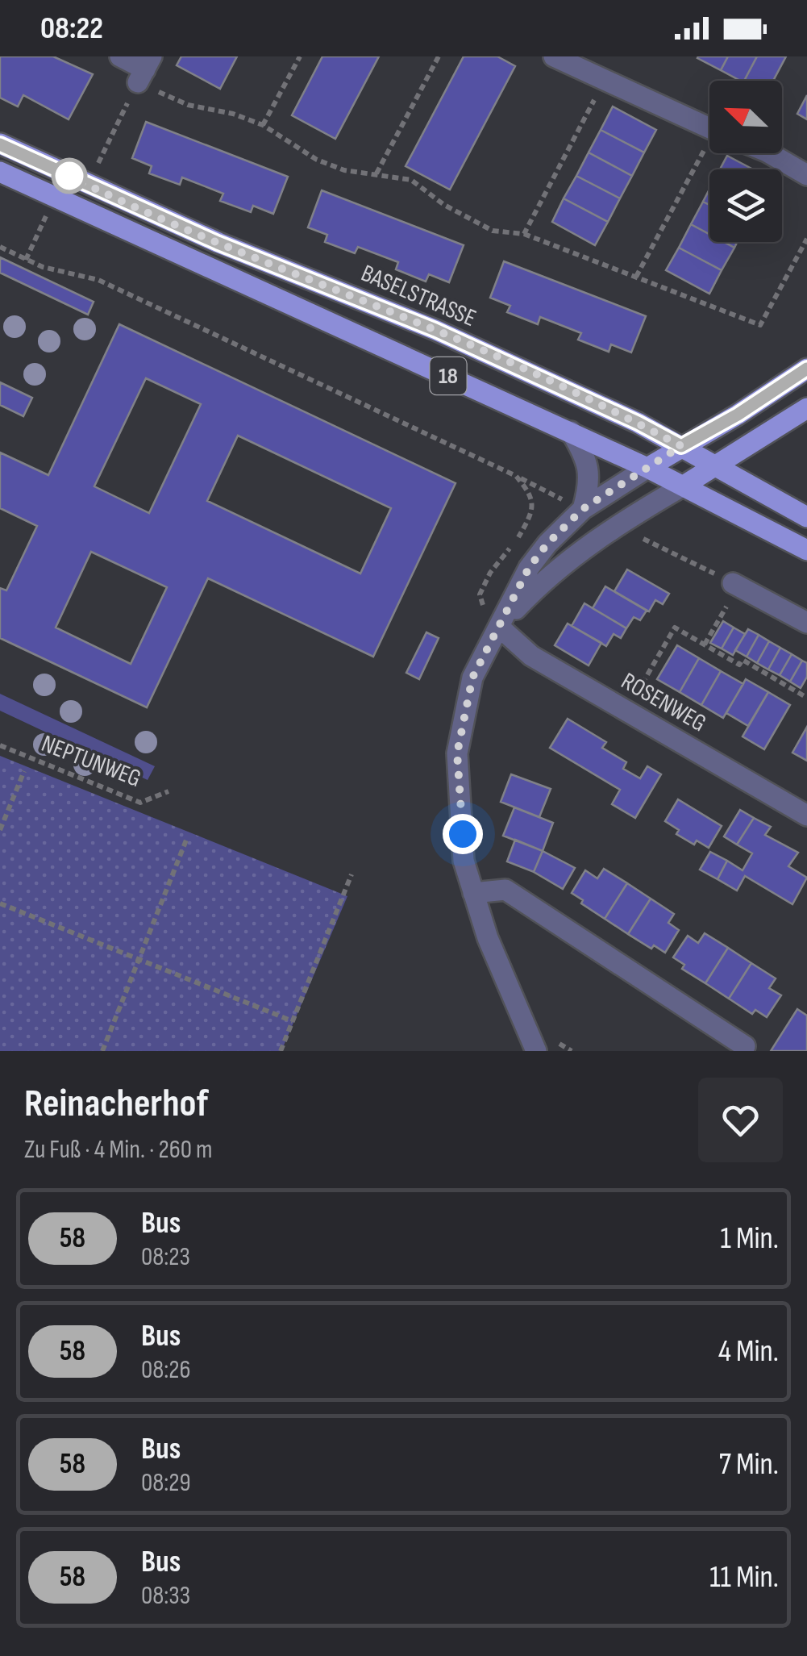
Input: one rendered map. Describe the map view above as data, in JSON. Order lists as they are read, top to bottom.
{
  "streets": {
    "main road": ["BASELSTRASSE", "18"],
    "street": ["ROSENWEG"],
    "path": ["NEPTUNWEG"]
  },
  "lines": ["bus line 58"],
  "north": "top left",
  "page": {
    "status": "08:22",
    "heading": ["Reinacherhof", "Zu Fuß · 4 Min. · 260 m"],
    "list": [
      {
        "mark": "58",
        "name": "Bus",
        "note": "08:23",
        "value": "1 Min."
      },
      {
        "mark": "58",
        "name": "Bus",
        "note": "08:26",
        "value": "4 Min."
      },
      {
        "mark": "58",
        "name": "Bus",
        "note": "08:29",
        "value": "7 Min."
      },
      {
        "mark": "58",
        "name": "Bus",
        "note": "08:33",
        "value": "11 Min."
      }
    ]
  }
}
